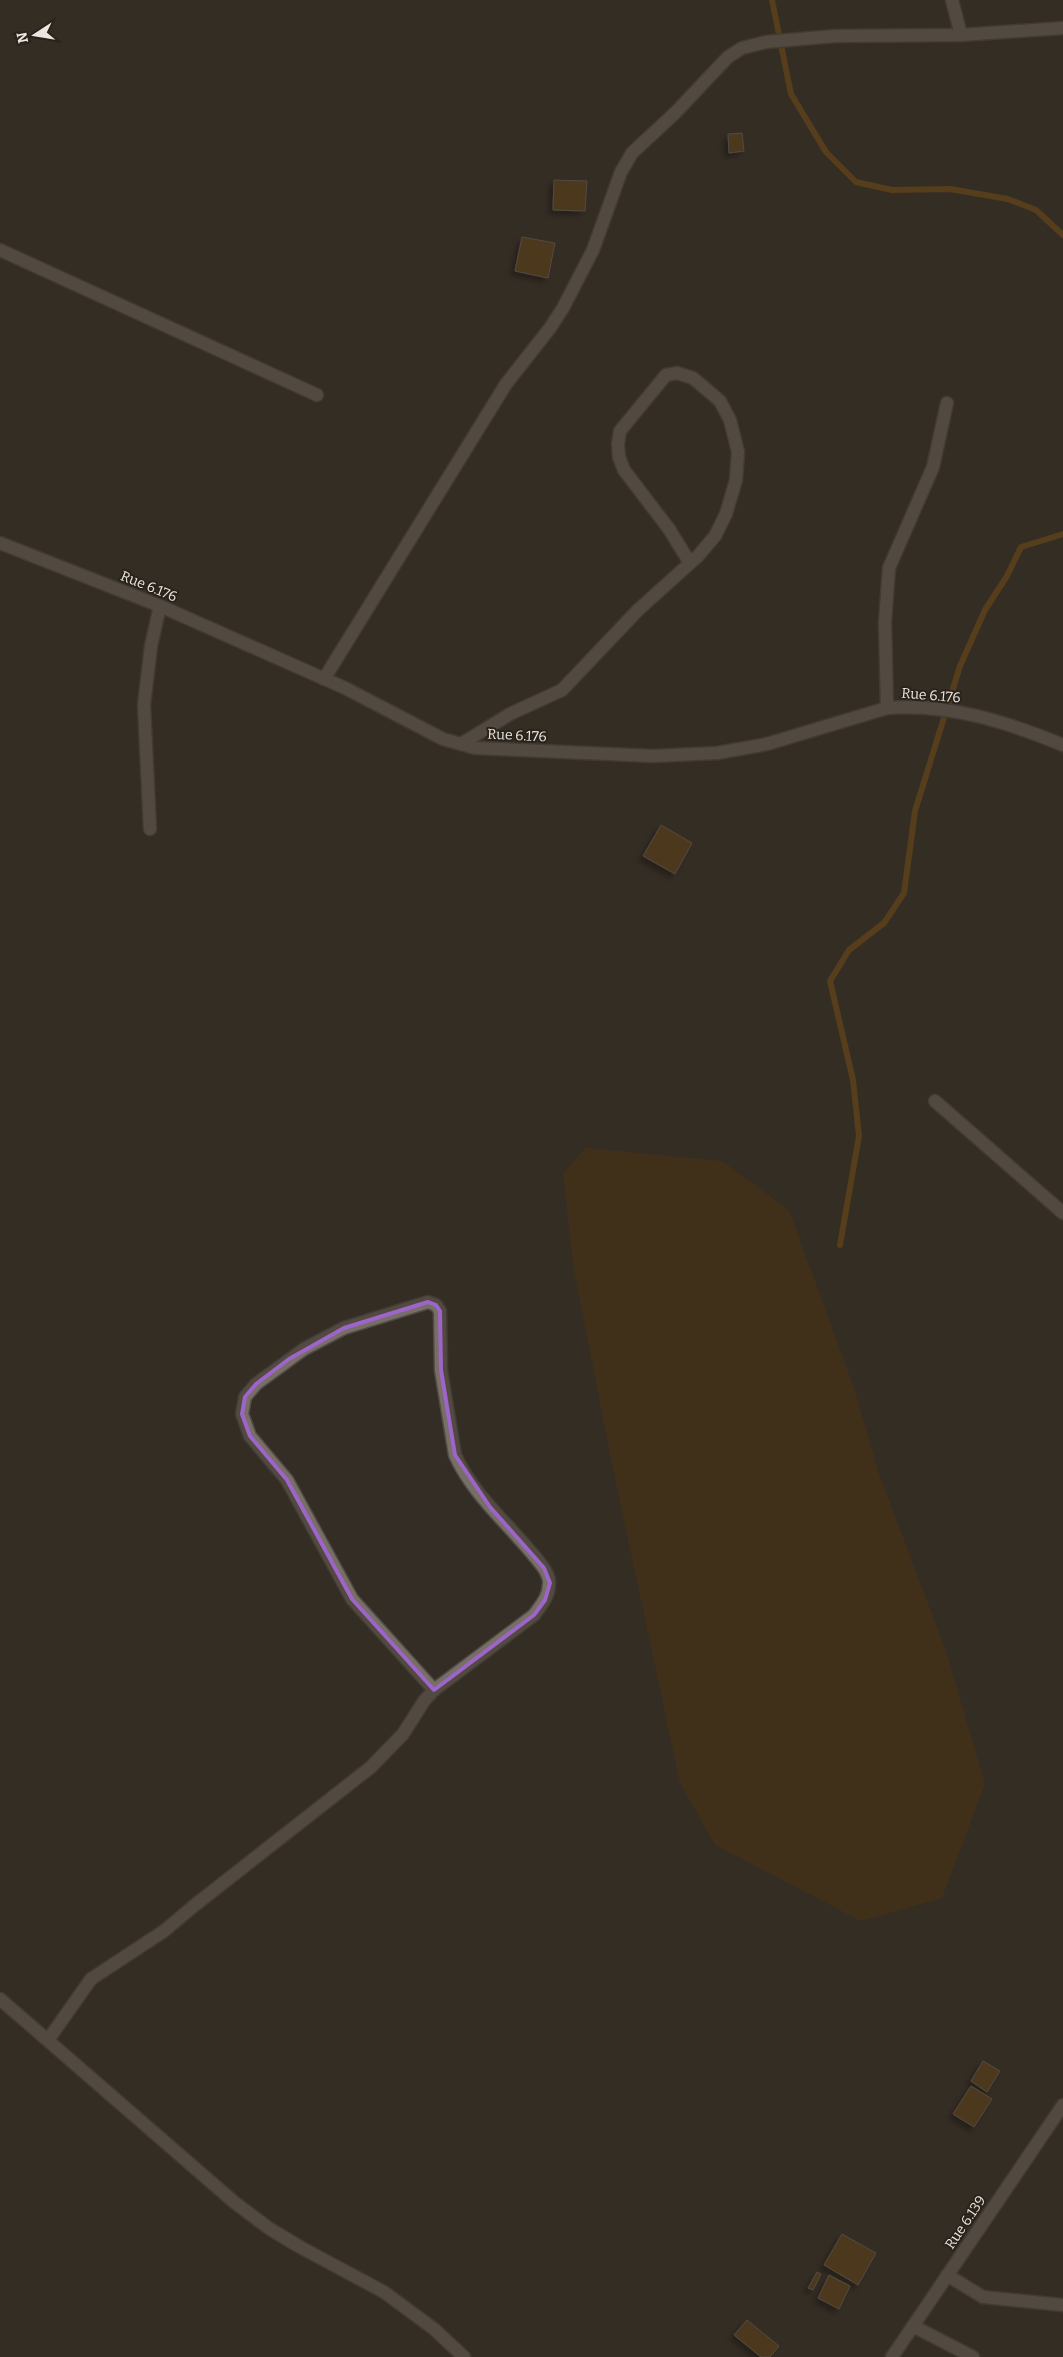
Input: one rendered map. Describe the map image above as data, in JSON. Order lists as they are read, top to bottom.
{
  "streets": {
    "street": ["Rue 6.176", "Rue 6.139"]
  },
  "north": "left"
}
